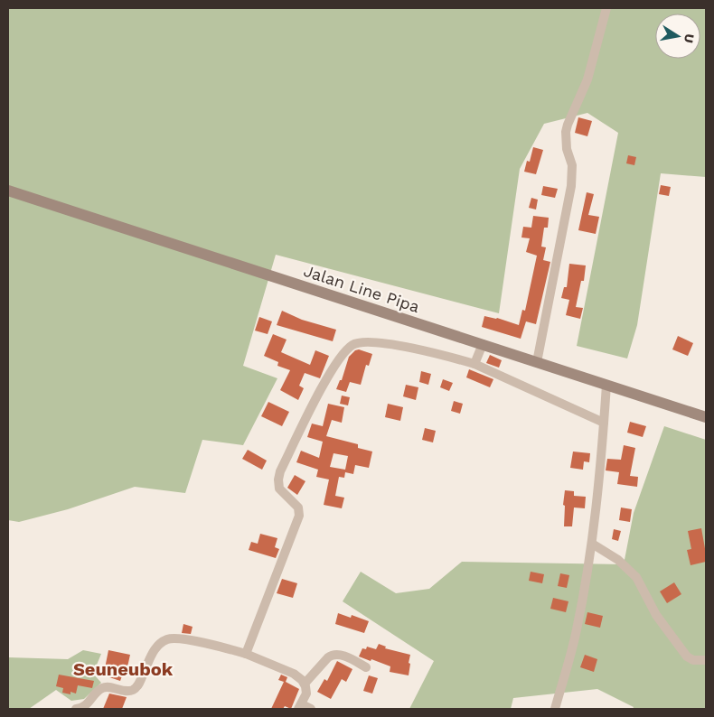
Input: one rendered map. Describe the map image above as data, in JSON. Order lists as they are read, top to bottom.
{
  "streets": {
    "main road": ["Jalan Line Pipa"]
  },
  "districts": ["Seuneubok"],
  "north": "right"
}
